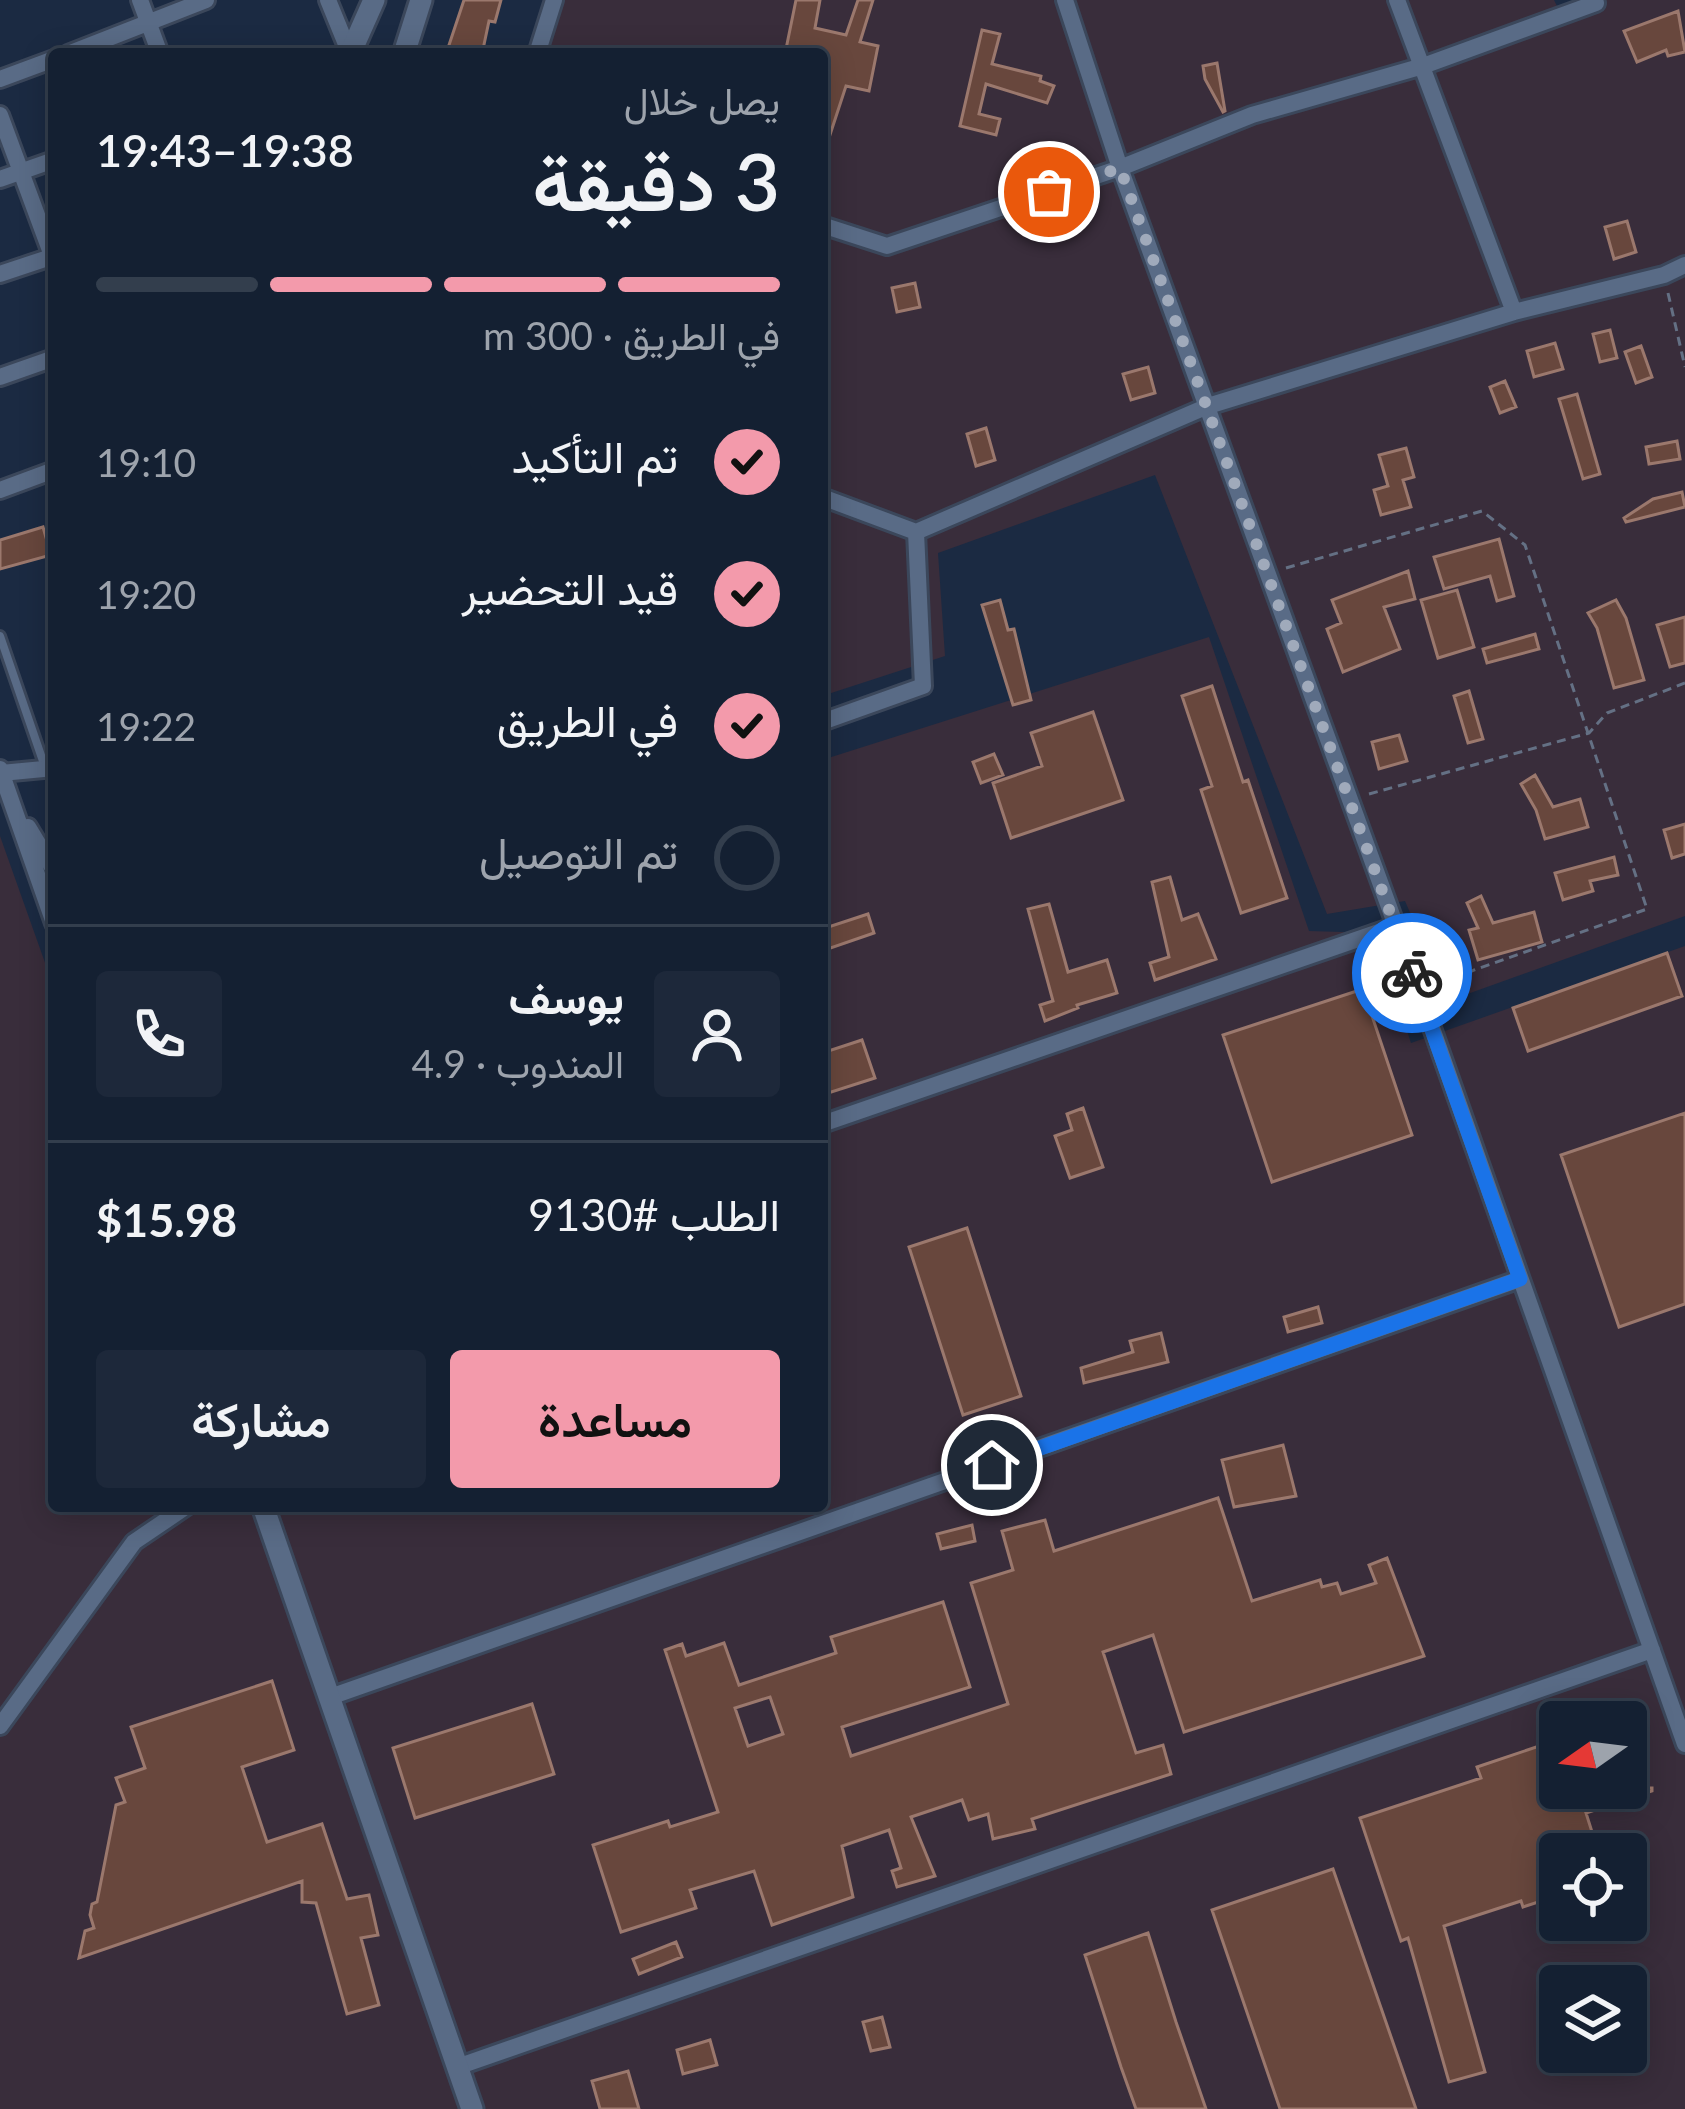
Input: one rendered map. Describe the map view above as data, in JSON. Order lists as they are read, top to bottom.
{
  "north": "left",
  "page": {
    "heading": ["3 دقيقة", "يصل خلال", "19:38–19:43"],
    "panel": [
      "يوسف",
      "المندوب · 4.9",
      "الطلب #9130",
      "$15.98"
    ],
    "bar": "في الطريق · 300 m",
    "list": [
      ["تم التأكيد", "19:10"],
      ["قيد التحضير", "19:20"],
      ["في الطريق", "19:22"],
      "تم التوصيل"
    ],
    "buttons": ["مساعدة", "مشاركة"]
  }
}
